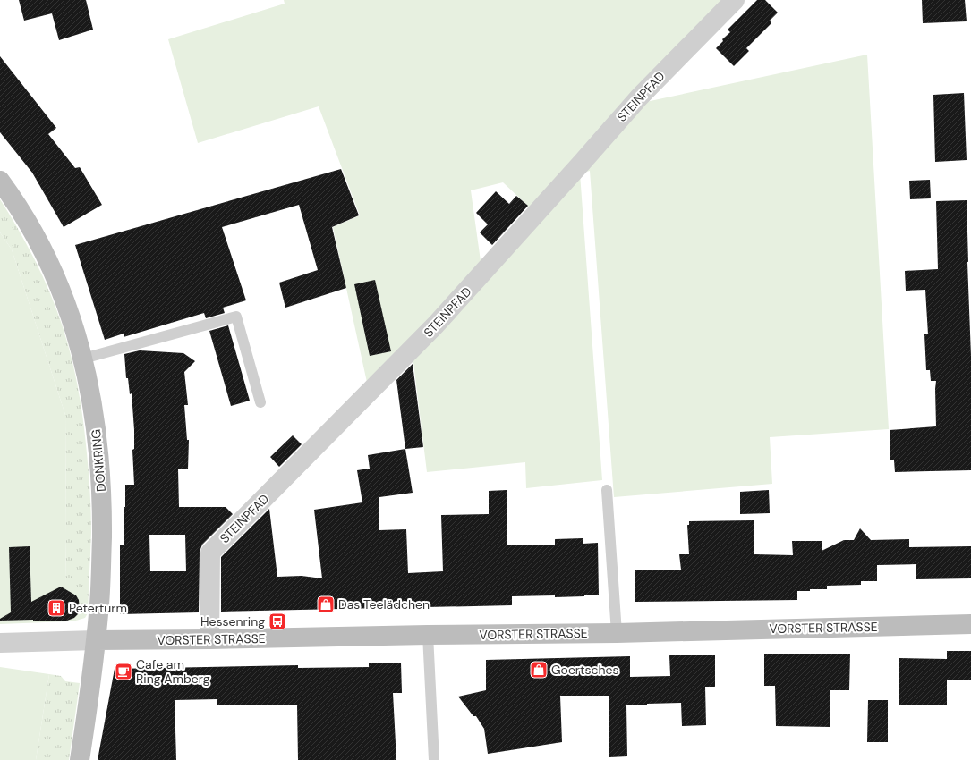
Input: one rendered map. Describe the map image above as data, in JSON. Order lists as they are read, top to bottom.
{
  "streets": {
    "main road": ["DONKRING", "VORSTER STRASSE"],
    "street": ["STEINPFAD"]
  },
  "crossings": [
    ["STEINPFAD", "VORSTER STRASSE"],
    ["DONKRING", "VORSTER STRASSE"]
  ],
  "places": {
    "shop": ["Das Teelädchen", "Goertsches"],
    "building": ["Peterturm"],
    "bus stop": ["Hessenring"],
    "cafe": ["Cafe am Ring Amberg"]
  }
}
